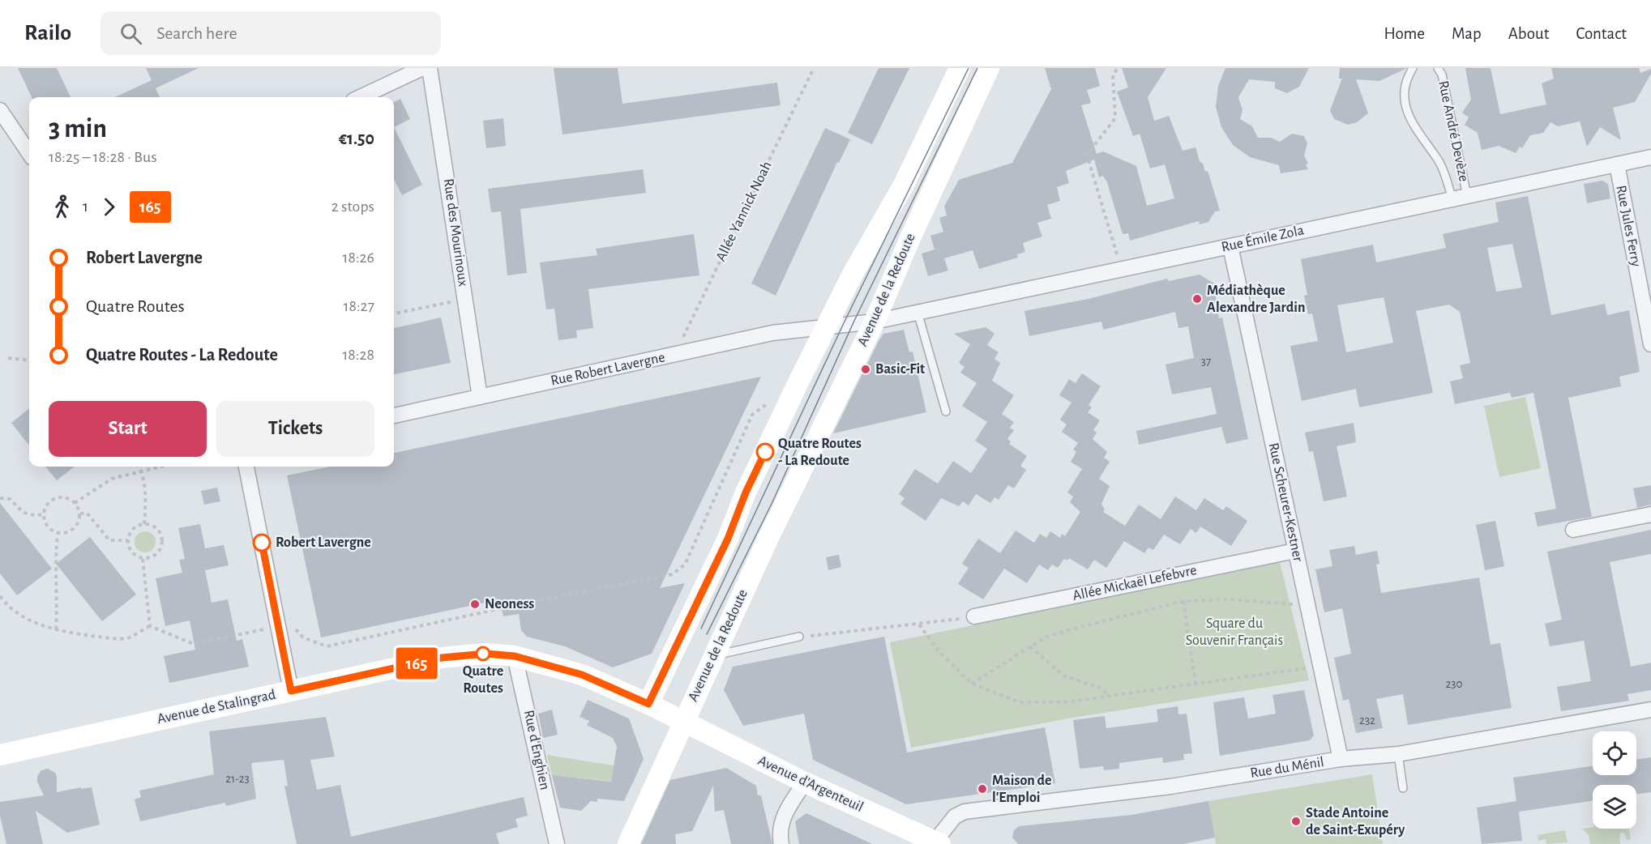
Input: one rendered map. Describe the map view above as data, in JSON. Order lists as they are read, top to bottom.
{
  "streets": {
    "main road": ["Avenue de la Redoute", "Avenue de Stalingrad", "Avenue d'Argenteuil"],
    "street": [
      "Rue Jules Ferry",
      "Rue des Mourinoux",
      "Rue Émile Zola",
      "Rue Robert Lavergne",
      "Rue Scheurer-Kestner",
      "Allée Mickaël Lefebvre",
      "Rue d'Enghien",
      "Rue du Ménil"
    ],
    "lane": ["Rue André Devèze"],
    "path": ["Allée Yannick Noah"]
  },
  "crossings": [
    ["Rue André Devèze", "Rue Émile Zola"],
    ["Allée Yannick Noah", "Rue Robert Lavergne"],
    ["Rue Jules Ferry", "Rue Émile Zola"],
    ["Rue des Mourinoux", "Rue Robert Lavergne"],
    ["Rue Émile Zola", "Avenue de la Redoute"],
    ["Rue Émile Zola", "Rue Robert Lavergne"],
    ["Rue Émile Zola", "Rue Scheurer-Kestner"],
    ["Avenue de la Redoute", "Rue Robert Lavergne"],
    ["Avenue de la Redoute", "Avenue de Stalingrad"],
    ["Avenue de la Redoute", "Avenue d'Argenteuil"],
    ["Rue Scheurer-Kestner", "Allée Mickaël Lefebvre"],
    ["Rue Scheurer-Kestner", "Rue du Ménil"],
    ["Avenue de Stalingrad", "Rue d'Enghien"],
    ["Avenue de Stalingrad", "Avenue d'Argenteuil"],
    ["Rue du Ménil", "Avenue d'Argenteuil"]
  ],
  "parks": ["Square du Souvenir Français"],
  "places": [
    "Médiathèque Alexandre Jardin",
    "Basic-Fit",
    "Quatre Routes - La Redoute",
    "Robert Lavergne",
    "Neoness",
    "Quatre Routes",
    "Maison de l'Emploi",
    "Stade Antoine de Saint-Exupéry"
  ],
  "lines": ["bus line 165"],
  "house_numbers": [
    "37",
    "230",
    "232",
    "21-23"
  ],
  "page": {
    "header": "Railo",
    "search": "Search here",
    "nav": [
      "Home",
      "Map",
      "About",
      "Contact"
    ],
    "on_map": "165",
    "heading": ["3 min", "18:25 – 18:28 · Bus", "€1.50"],
    "legs": ["1", "165", "2 stops"],
    "list": [
      {
        "name": "Robert Lavergne",
        "value": "18:26"
      },
      {
        "name": "Quatre Routes",
        "value": "18:27"
      },
      {
        "name": "Quatre Routes - La Redoute",
        "value": "18:28"
      }
    ],
    "buttons": ["Start", "Tickets"]
  }
}
